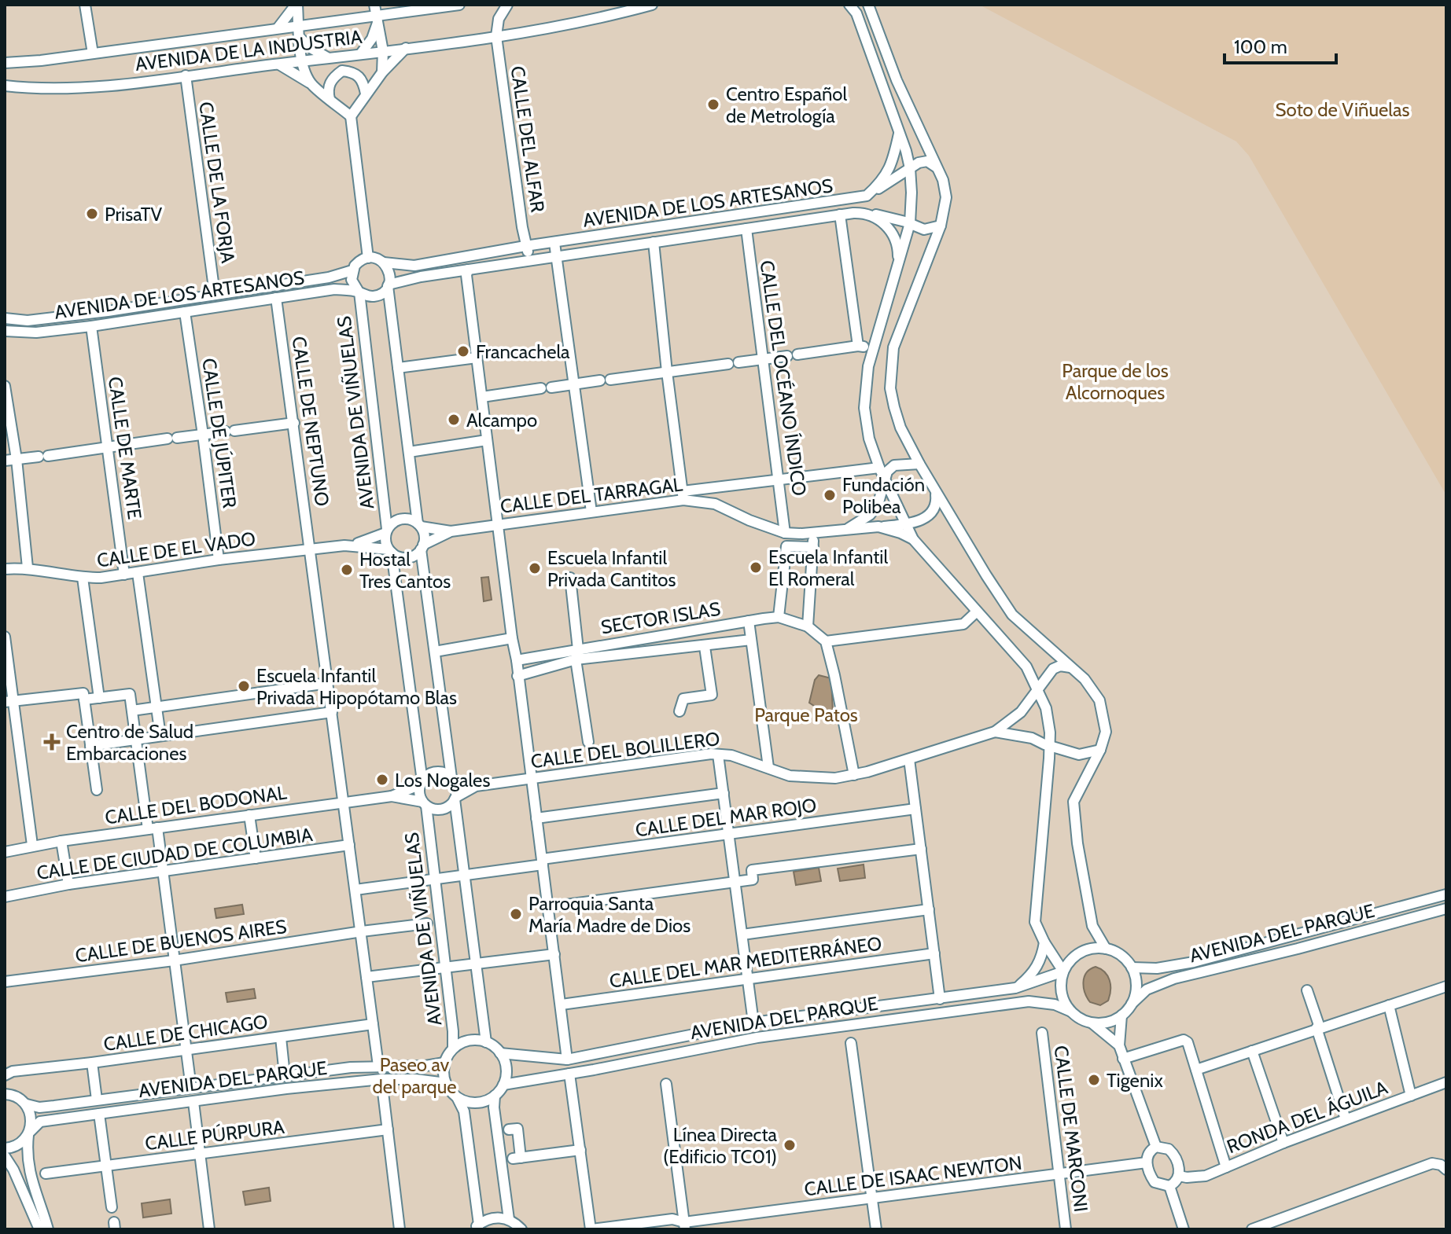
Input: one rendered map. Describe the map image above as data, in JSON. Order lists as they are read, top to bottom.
{
  "streets": {
    "street": [
      "AVENIDA DE LA INDUSTRIA",
      "CALLE DEL ALFAR",
      "CALLE DE LA FORJA",
      "AVENIDA DE LOS ARTESANOS",
      "CALLE DEL OCÉANO ÍNDICO",
      "AVENIDA DE VIÑUELAS",
      "CALLE DE NEPTUNO",
      "CALLE DE JÚPITER",
      "CALLE DE MARTE",
      "CALLE DEL TARRAGAL",
      "CALLE DE EL VADO",
      "SECTOR ISLAS",
      "CALLE DEL BOLILLERO",
      "CALLE DEL BODONAL",
      "CALLE DEL MAR ROJO",
      "CALLE DE CIUDAD DE COLUMBIA",
      "AVENIDA DEL PARQUE",
      "CALLE DE BUENOS AIRES",
      "CALLE DEL MAR MEDITERRÁNEO",
      "CALLE DE CHICAGO",
      "RONDA DEL ÁGUILA",
      "CALLE DE MARCONI",
      "CALLE PÚRPURA",
      "CALLE DE ISAAC NEWTON"
    ]
  },
  "crossings": [
    ["AVENIDA DE LA INDUSTRIA", "CALLE DEL ALFAR"],
    ["AVENIDA DE LA INDUSTRIA", "CALLE DE LA FORJA"],
    ["CALLE DEL ALFAR", "AVENIDA DE LOS ARTESANOS"],
    ["CALLE DE LA FORJA", "AVENIDA DE LOS ARTESANOS"],
    ["AVENIDA DE LOS ARTESANOS", "CALLE DEL OCÉANO ÍNDICO"],
    ["AVENIDA DE LOS ARTESANOS", "AVENIDA DE VIÑUELAS"],
    ["AVENIDA DE LOS ARTESANOS", "CALLE DE NEPTUNO"],
    ["AVENIDA DE LOS ARTESANOS", "CALLE DE JÚPITER"],
    ["AVENIDA DE LOS ARTESANOS", "CALLE DE MARTE"],
    ["CALLE DEL OCÉANO ÍNDICO", "CALLE DEL TARRAGAL"],
    ["AVENIDA DE VIÑUELAS", "CALLE DEL TARRAGAL"],
    ["AVENIDA DE VIÑUELAS", "CALLE DEL BODONAL"],
    ["AVENIDA DE VIÑUELAS", "CALLE DEL MAR ROJO"],
    ["AVENIDA DE VIÑUELAS", "AVENIDA DEL PARQUE"],
    ["CALLE DE NEPTUNO", "CALLE DE EL VADO"],
    ["CALLE DE NEPTUNO", "CALLE DEL BODONAL"],
    ["CALLE DE NEPTUNO", "CALLE DEL MAR ROJO"],
    ["CALLE DE NEPTUNO", "CALLE DE CIUDAD DE COLUMBIA"],
    ["CALLE DE NEPTUNO", "AVENIDA DEL PARQUE"],
    ["CALLE DE NEPTUNO", "CALLE DE BUENOS AIRES"],
    ["CALLE DE NEPTUNO", "CALLE DE CHICAGO"],
    ["CALLE DE JÚPITER", "CALLE DE EL VADO"],
    ["CALLE DE MARTE", "CALLE DE EL VADO"],
    ["SECTOR ISLAS", "CALLE DEL BOLILLERO"],
    ["RONDA DEL ÁGUILA", "CALLE DE ISAAC NEWTON"],
    ["CALLE DE MARCONI", "CALLE DE ISAAC NEWTON"]
  ],
  "parks": [
    "Soto de Viñuelas",
    "Parque de los Alcornoques",
    "Parque Patos",
    "Paseo av del parque"
  ],
  "places": {
    "other": [
      "Centro Español de Metrología",
      "PrisaTV",
      "Francachela",
      "Alcampo",
      "Fundación Polibea",
      "Escuela Infantil El Romeral",
      "Escuela Infantil Privada Cantitos",
      "Hostal Tres Cantos",
      "Escuela Infantil Privada Hipopótamo Blas",
      "Los Nogales",
      "Parroquia Santa María Madre de Dios",
      "Tigenix",
      "Línea Directa (Edificio TC01)"
    ],
    "health": ["Centro de Salud Embarcaciones"]
  },
  "scale_bar": "100 m"
}
